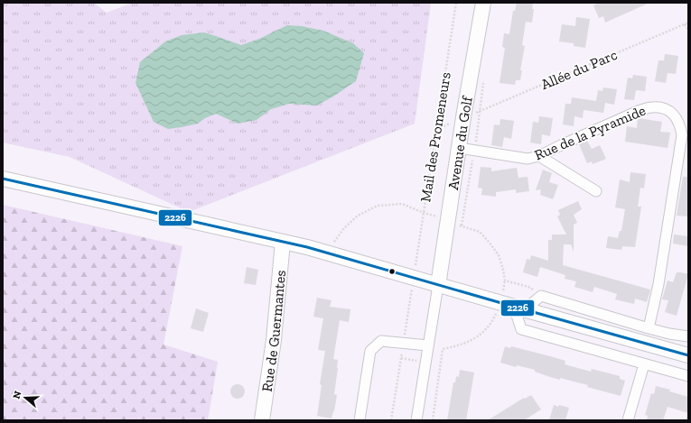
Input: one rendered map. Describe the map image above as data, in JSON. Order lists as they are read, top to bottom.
{
  "streets": {
    "main road": ["Avenue du Golf", "Rue de Guermantes"],
    "street": ["Rue de la Pyramide"],
    "path": ["Allée du Parc", "Mail des Promeneurs"]
  },
  "crossings": [
    ["Rue de la Pyramide", "Avenue du Golf"]
  ],
  "lines": ["transit line 2226"],
  "north": "left"
}
